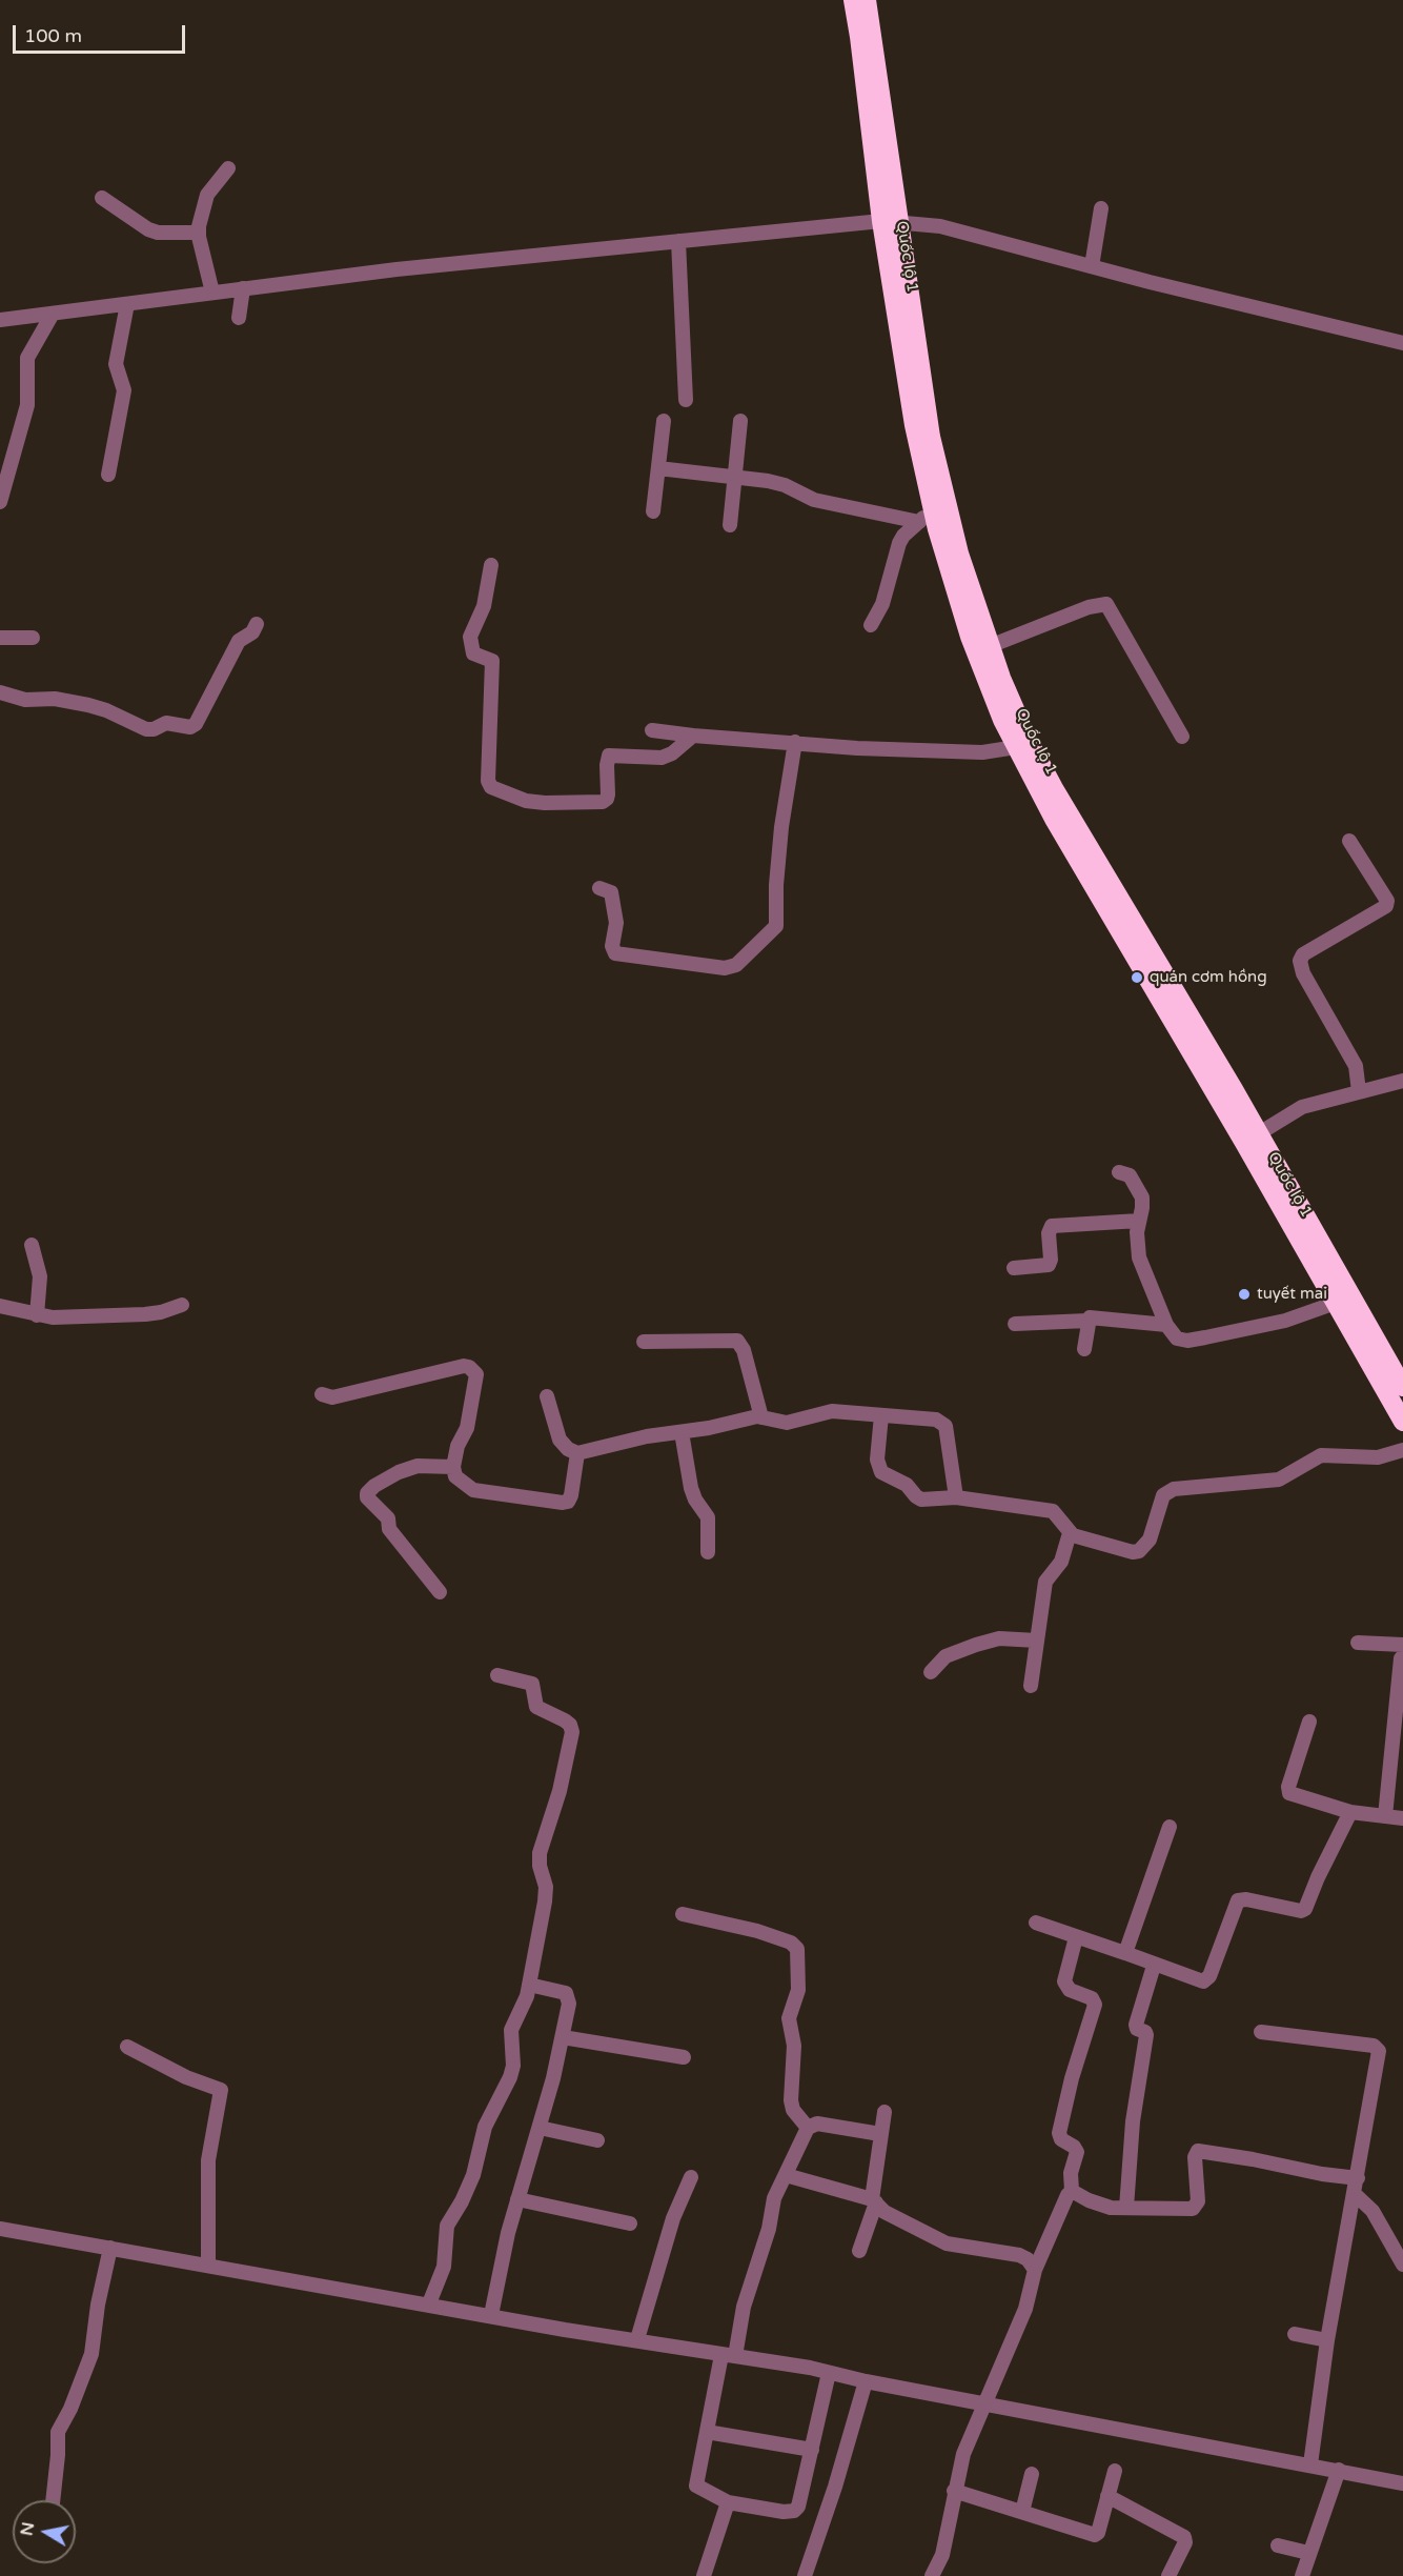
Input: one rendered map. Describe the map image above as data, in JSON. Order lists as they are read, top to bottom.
{
  "streets": {
    "highway": ["Quốc lộ 1"]
  },
  "places": ["quán cơm hồng", "tuyết mai"],
  "scale_bar": "100 m",
  "north": "left"
}
